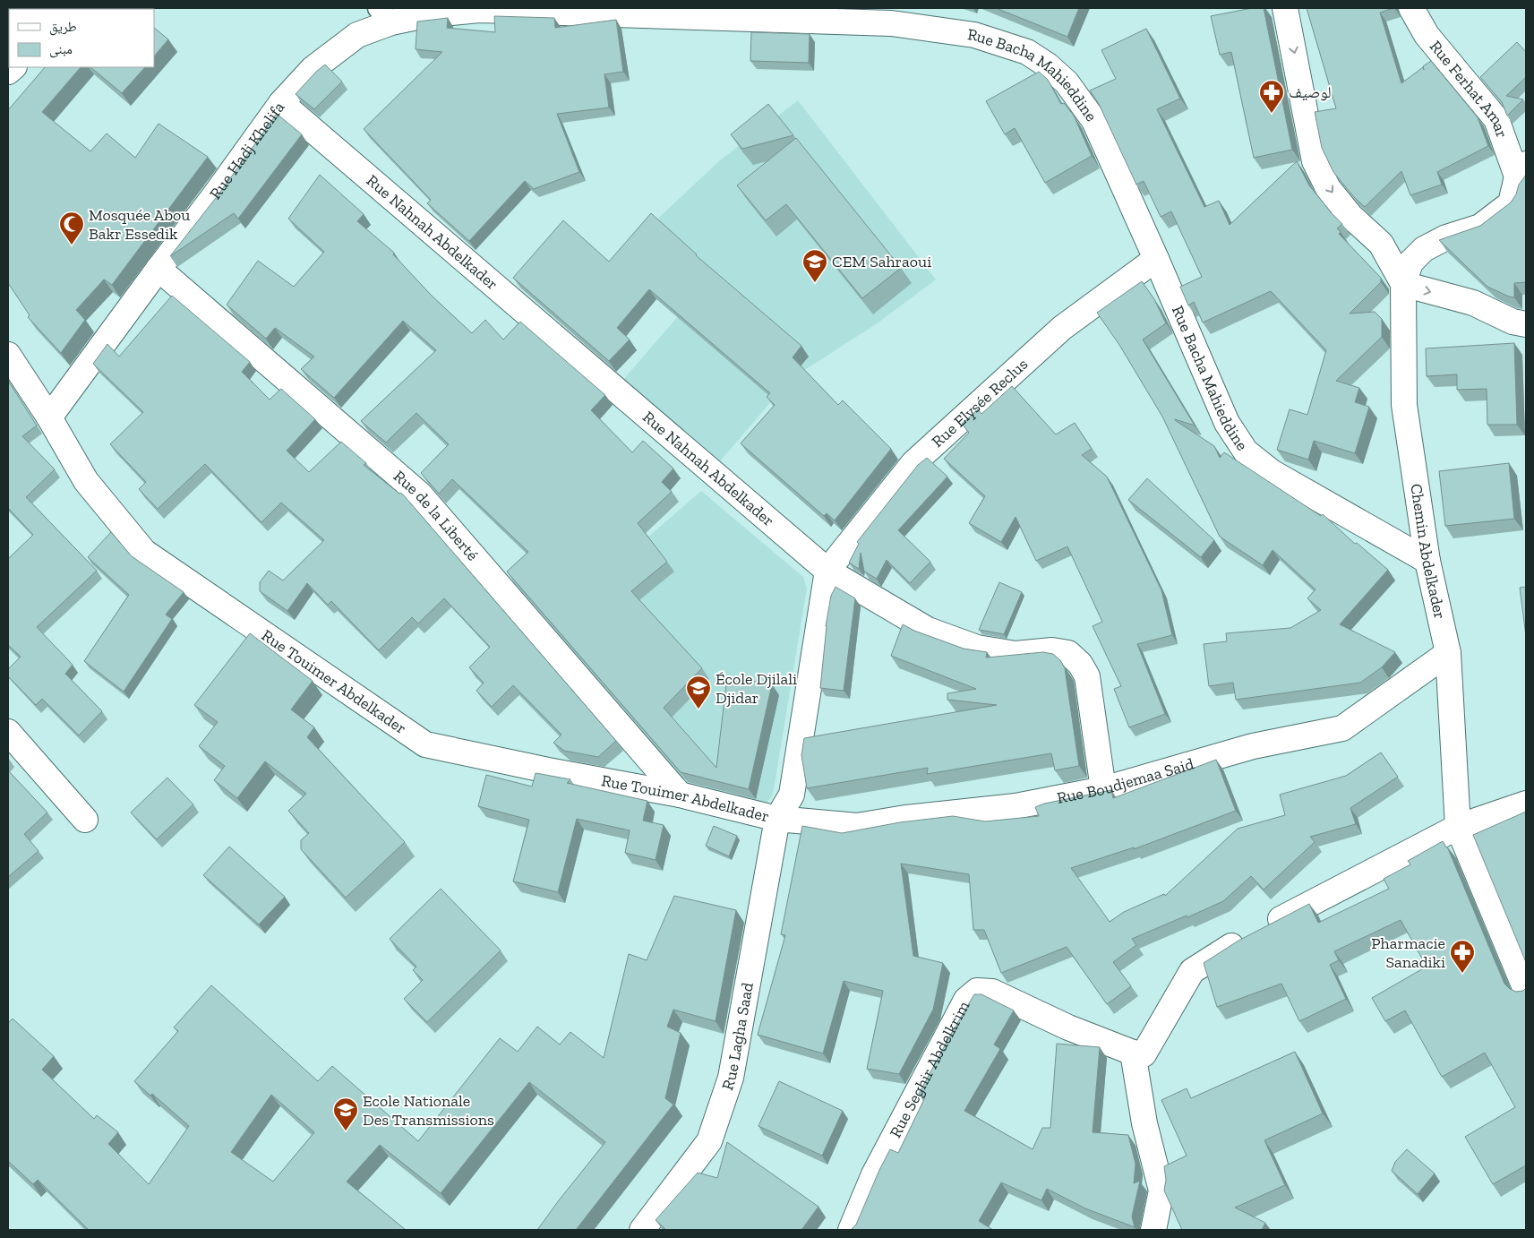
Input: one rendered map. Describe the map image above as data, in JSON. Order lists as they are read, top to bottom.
{
  "streets": {
    "street": [
      "Rue Bacha Mahieddine",
      "Rue Ferhat Amar",
      "Rue Hadj Khelifa",
      "Rue Nahnah Abdelkader",
      "Rue Elysée Reclus",
      "Rue de la Liberté",
      "Chemin Abdelkader",
      "Rue Touimer Abdelkader",
      "Rue Boudjemaa Said",
      "Rue Lagha Saad",
      "Rue Seghir Abdelkrim"
    ]
  },
  "crossings": [
    ["Rue Bacha Mahieddine", "Rue Hadj Khelifa"],
    ["Rue Bacha Mahieddine", "Rue Elysée Reclus"],
    ["Rue Bacha Mahieddine", "Chemin Abdelkader"],
    ["Rue Ferhat Amar", "Chemin Abdelkader"],
    ["Rue Hadj Khelifa", "Rue Nahnah Abdelkader"],
    ["Rue Hadj Khelifa", "Rue de la Liberté"],
    ["Rue Hadj Khelifa", "Rue Touimer Abdelkader"],
    ["Rue Nahnah Abdelkader", "Rue Elysée Reclus"],
    ["Rue Nahnah Abdelkader", "Rue Boudjemaa Said"],
    ["Rue de la Liberté", "Rue Touimer Abdelkader"],
    ["Chemin Abdelkader", "Rue Boudjemaa Said"],
    ["Rue Touimer Abdelkader", "Rue Boudjemaa Said"],
    ["Rue Touimer Abdelkader", "Rue Lagha Saad"],
    ["Rue Boudjemaa Said", "Rue Lagha Saad"]
  ],
  "places": {
    "pharmacy": ["لوصيف", "Pharmacie Sanadiki"],
    "mosque": ["Mosquée Abou Bakr Essedik"],
    "school or university": ["CEM Sahraoui", "École Djilali Djidar", "Ecole Nationale Des Transmissions"]
  },
  "legend": ["طريق", "مبنى"]
}
